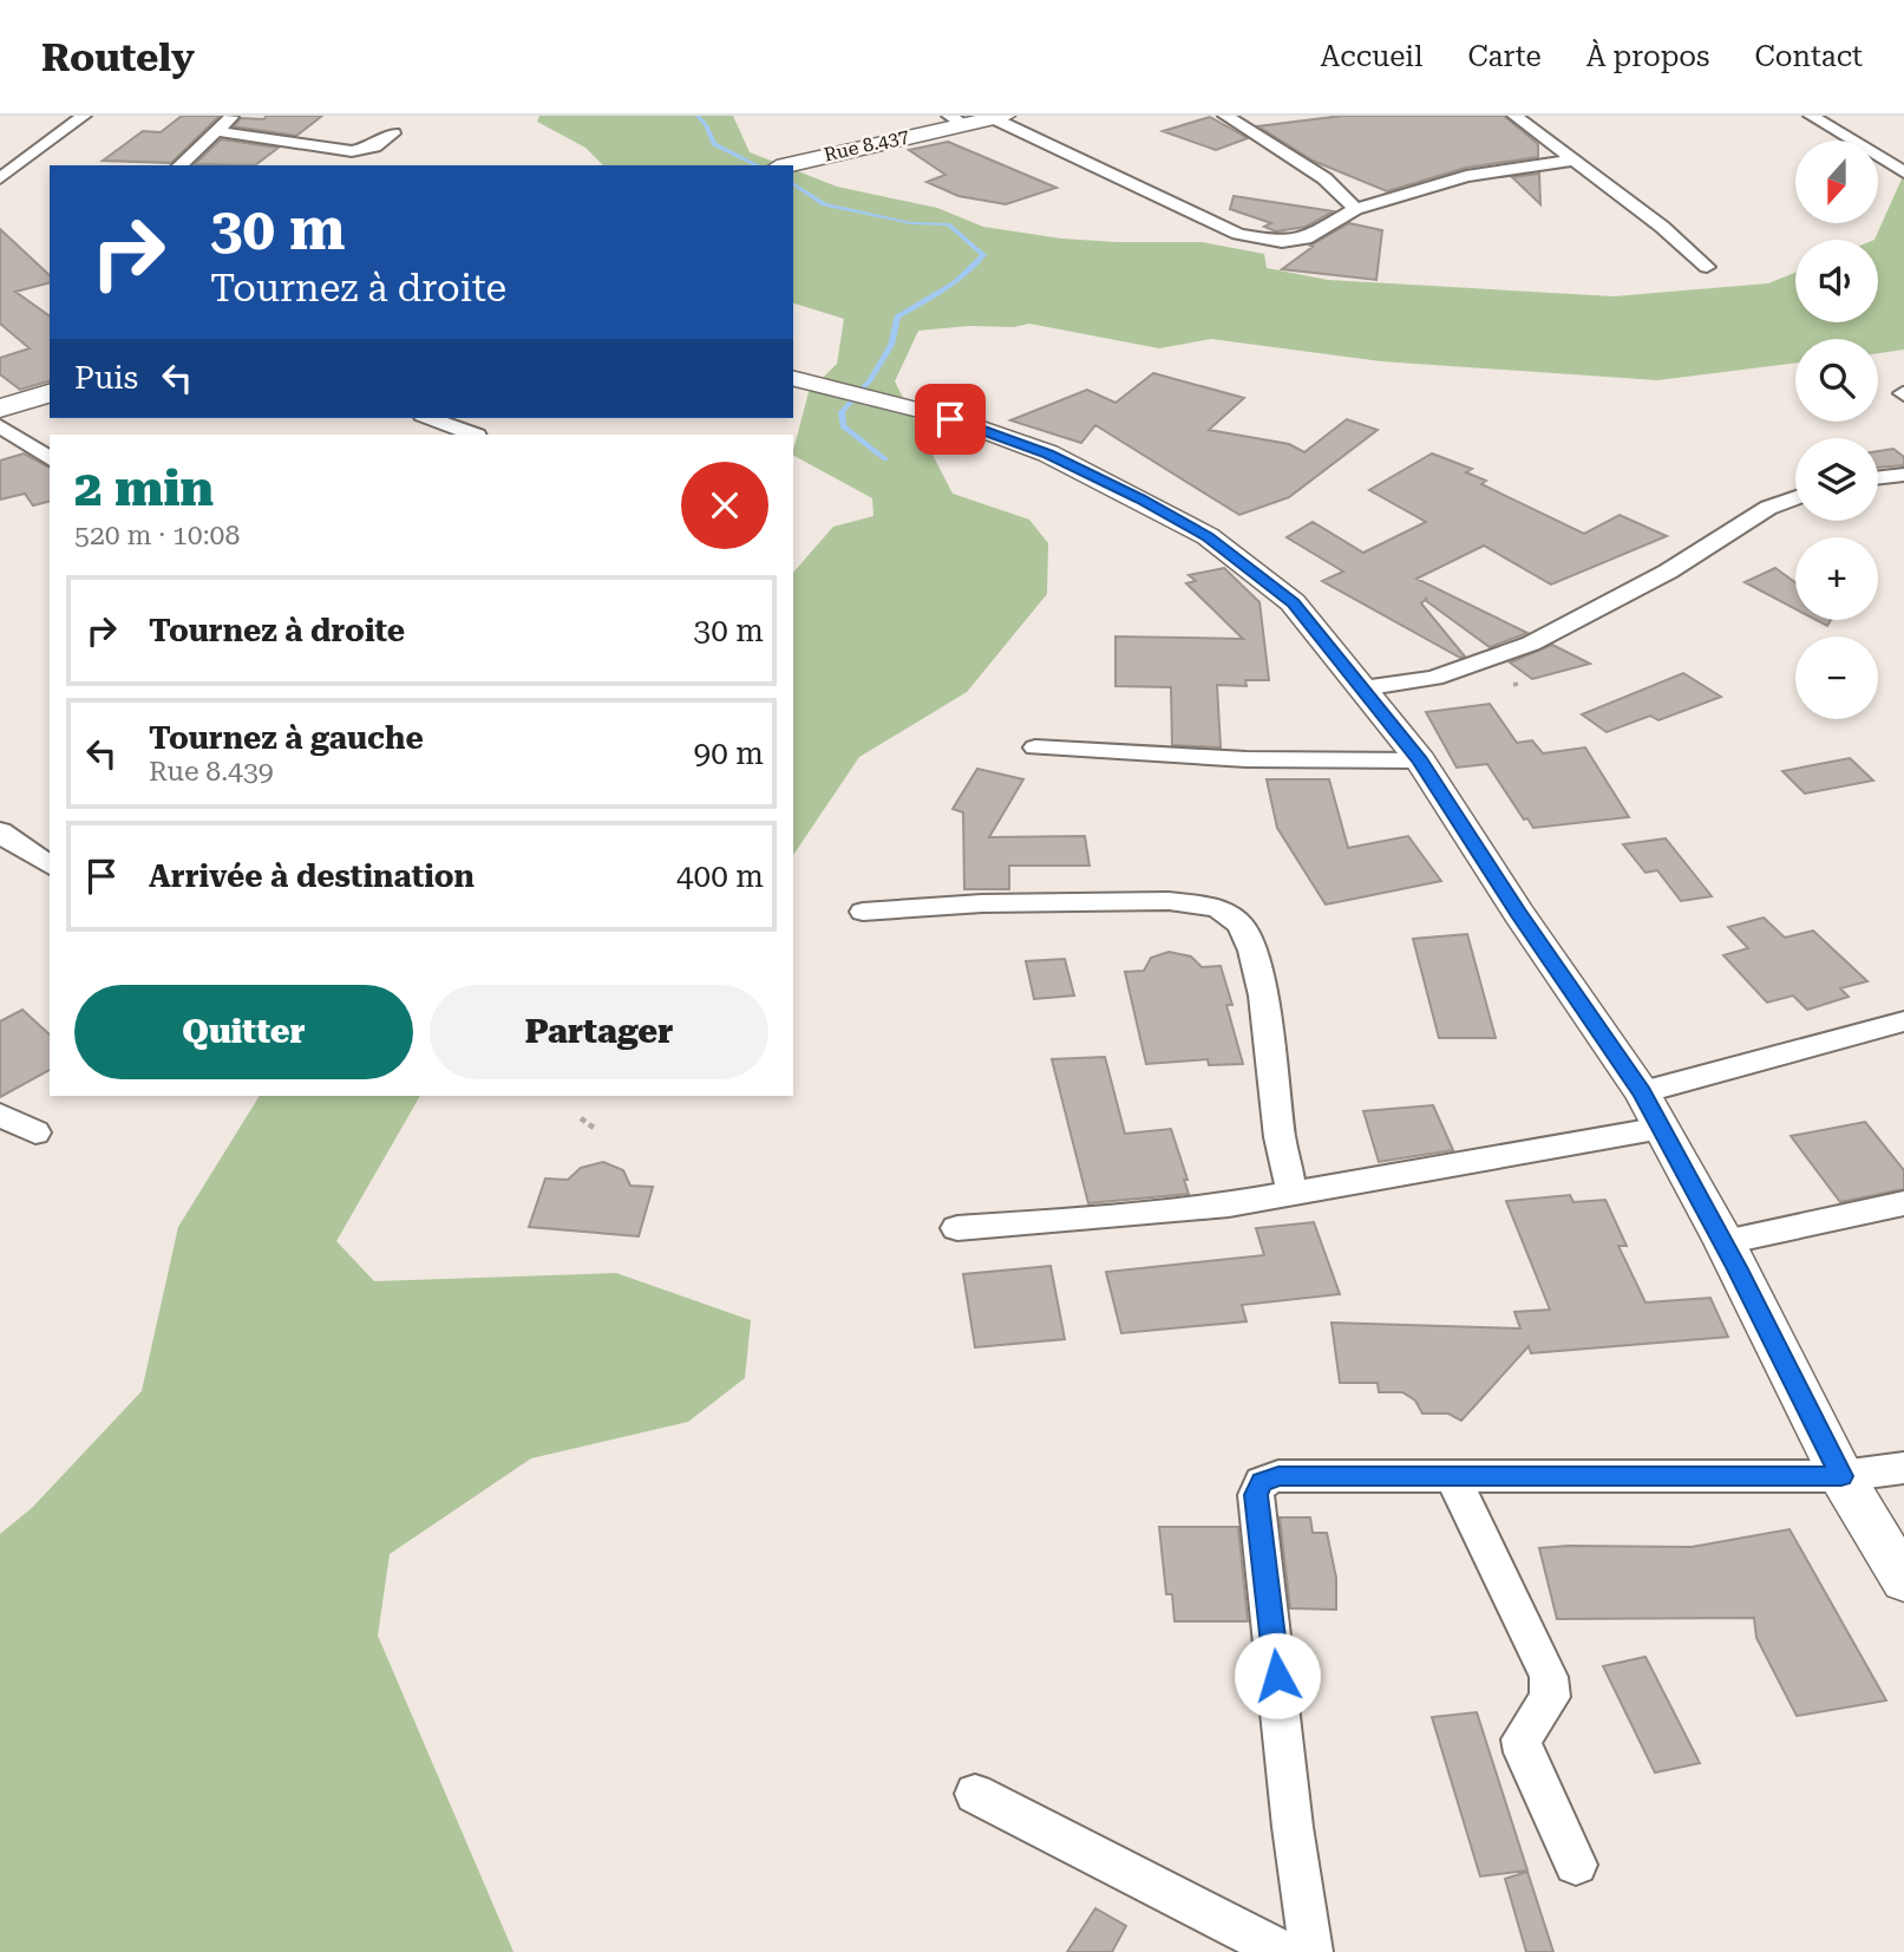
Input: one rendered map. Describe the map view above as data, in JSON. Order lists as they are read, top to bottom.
{
  "streets": {
    "main road": ["Rue 8.437"]
  },
  "north": "bottom",
  "page": {
    "header": "Routely",
    "nav": [
      "Accueil",
      "Carte",
      "À propos",
      "Contact"
    ],
    "map_buttons": ["+", "−"],
    "turn": ["30 m", "Tournez à droite"],
    "then": "Puis",
    "heading": ["2 min", "520 m · 10:08"],
    "list": [
      {
        "name": "Tournez à droite",
        "value": "30 m"
      },
      {
        "name": "Tournez à gauche",
        "note": "Rue 8.439",
        "value": "90 m"
      },
      {
        "name": "Arrivée à destination",
        "value": "400 m"
      }
    ],
    "buttons": ["Quitter", "Partager"]
  }
}
